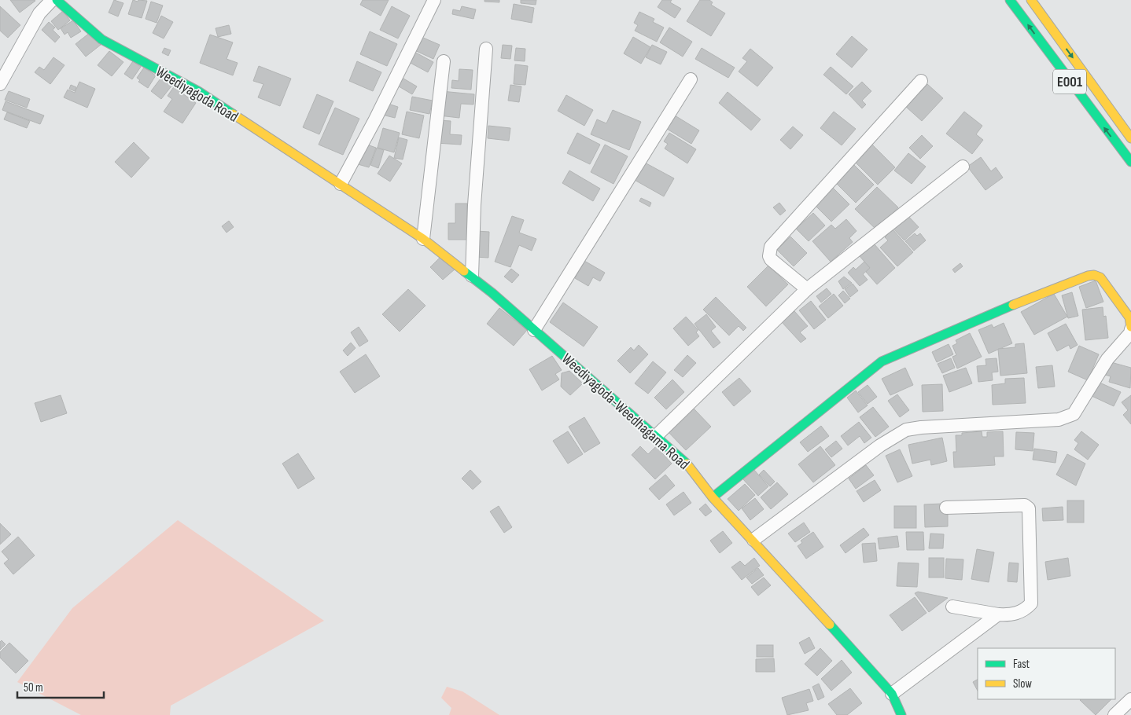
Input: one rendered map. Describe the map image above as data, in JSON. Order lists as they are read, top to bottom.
{
  "streets": {
    "main road": ["E001", "Weediyagoda Road", "Weediyagoda-Weedhagama Road"]
  },
  "crossings": [
    ["Weediyagoda Road", "Weediyagoda-Weedhagama Road"]
  ],
  "legend": ["Fast", "Slow"],
  "scale_bar": "50 m"
}
